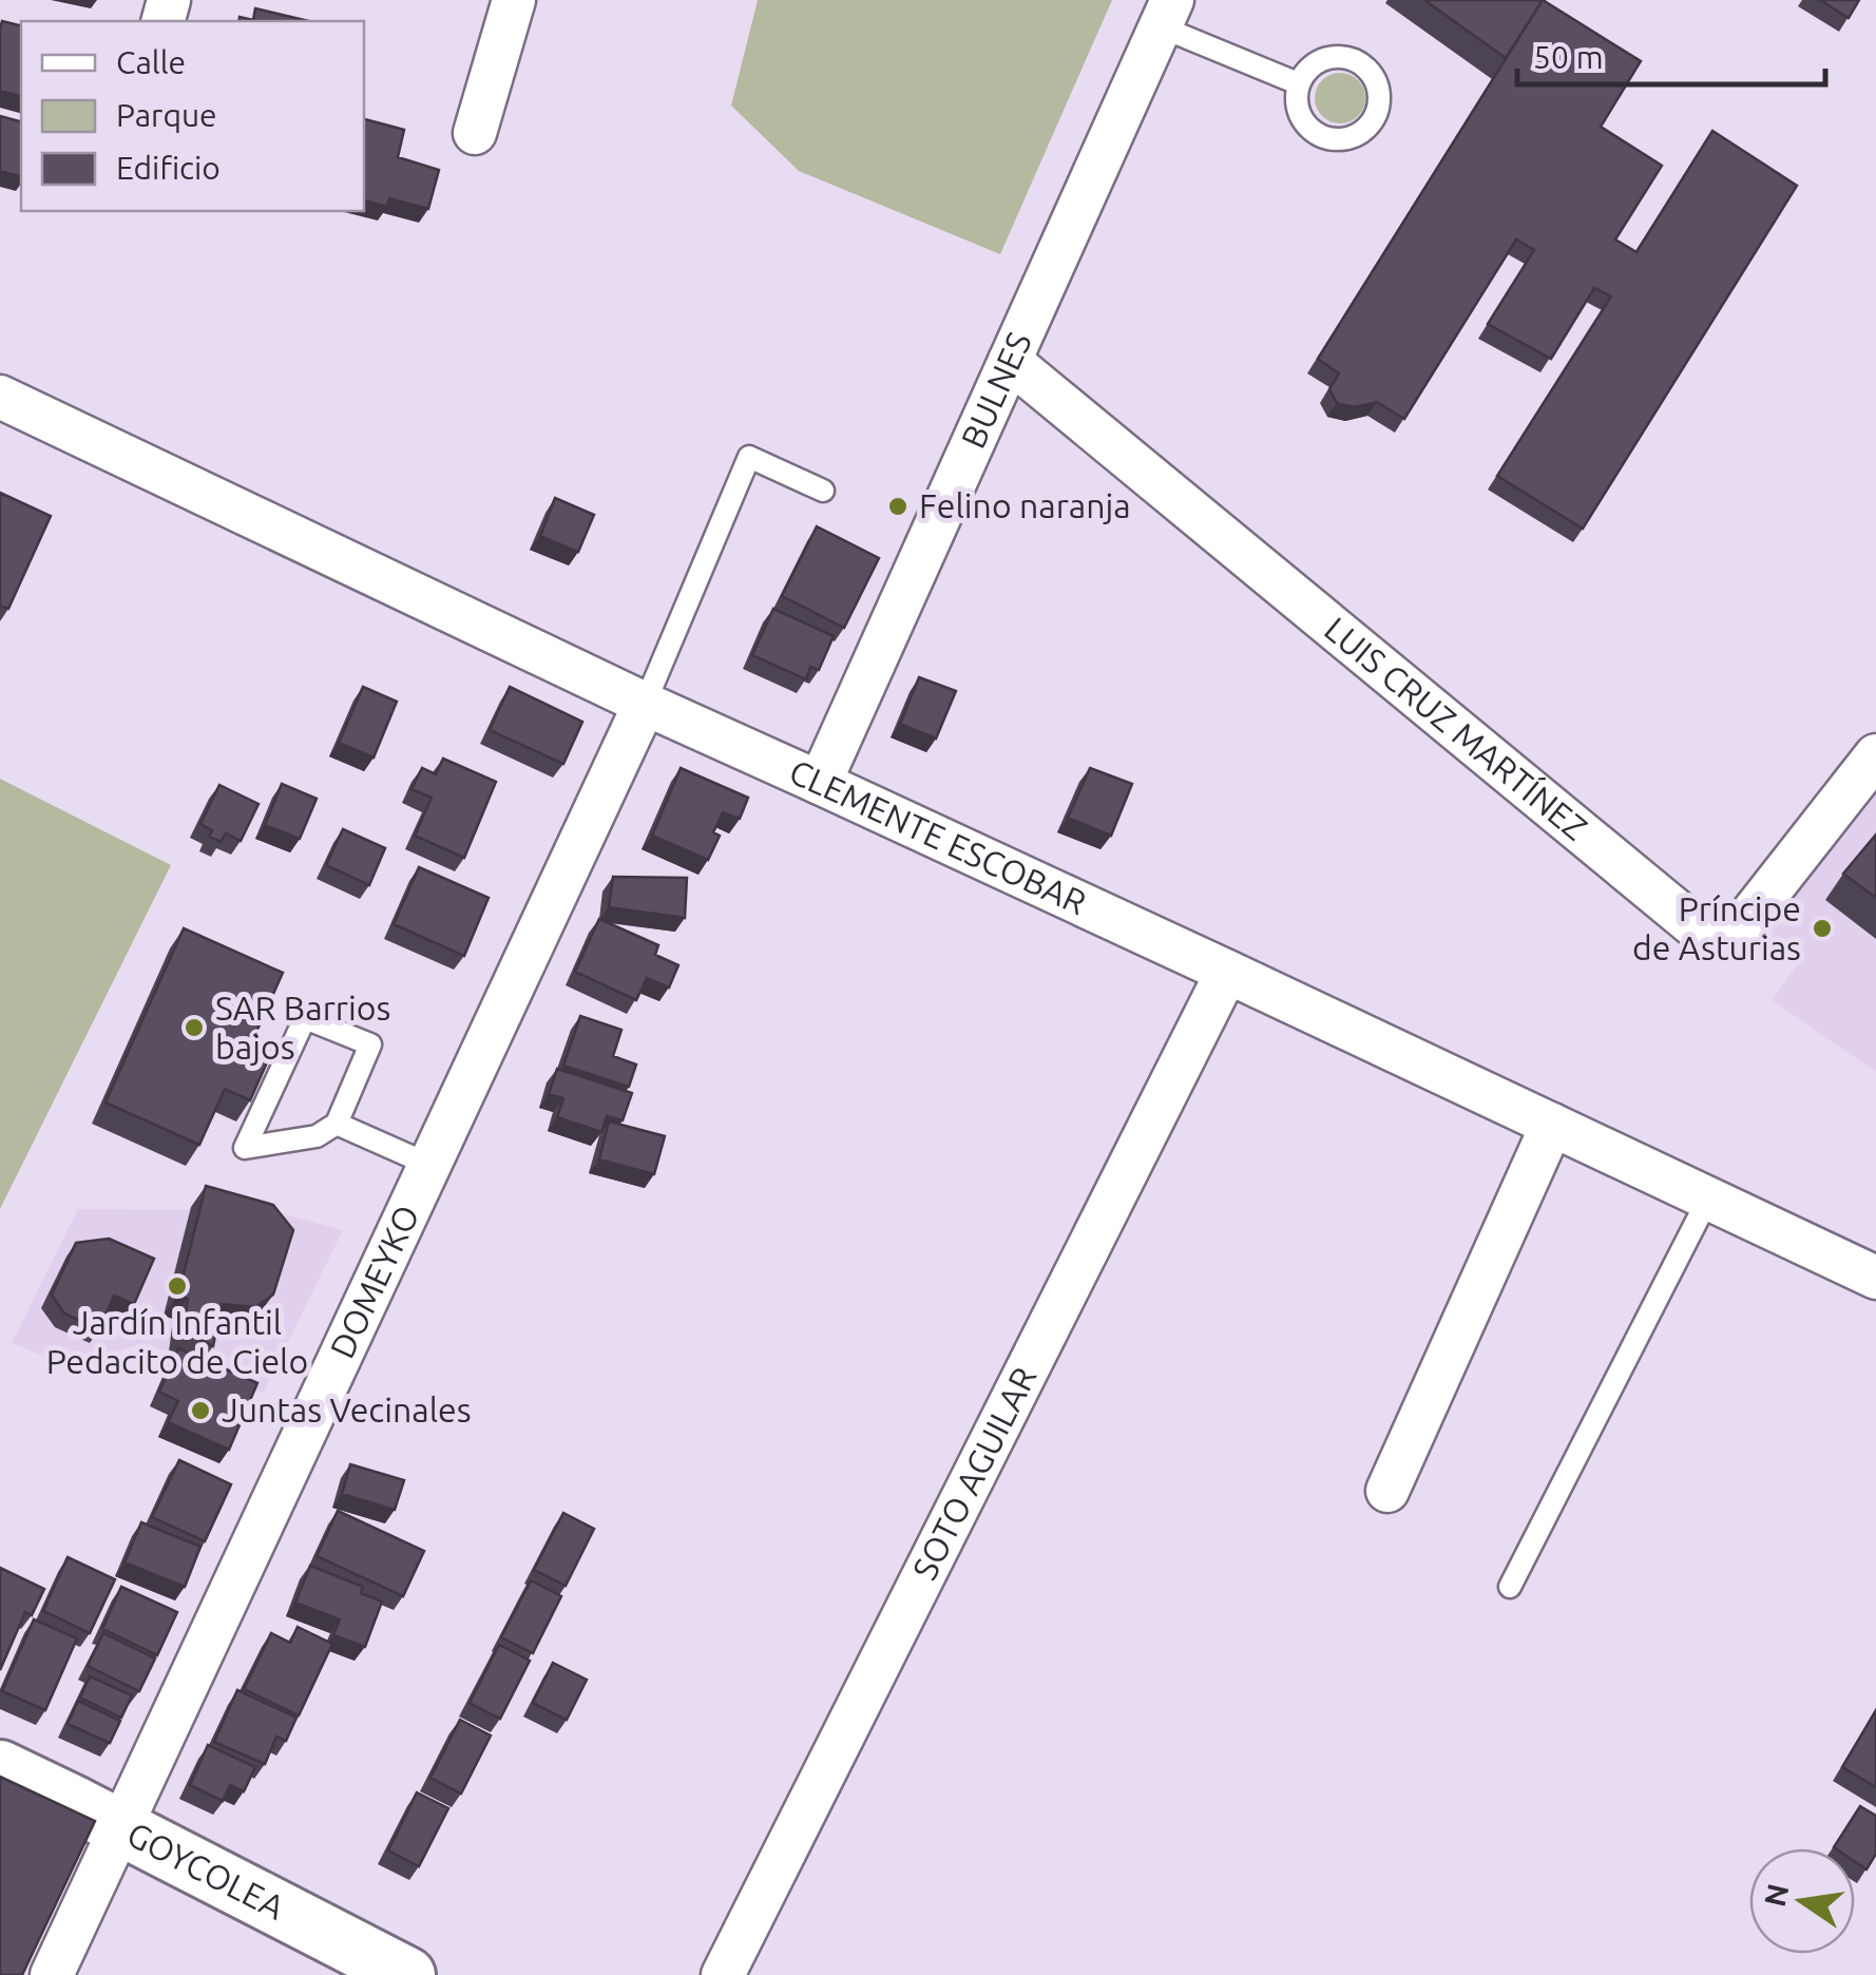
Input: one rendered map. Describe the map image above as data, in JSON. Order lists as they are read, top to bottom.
{
  "streets": {
    "street": [
      "BULNES",
      "LUIS CRUZ MARTÍNEZ",
      "CLEMENTE ESCOBAR",
      "DOMEYKO",
      "SOTO AGUILAR",
      "GOYCOLEA"
    ]
  },
  "crossings": [
    ["BULNES", "LUIS CRUZ MARTÍNEZ"],
    ["BULNES", "CLEMENTE ESCOBAR"],
    ["CLEMENTE ESCOBAR", "DOMEYKO"],
    ["CLEMENTE ESCOBAR", "SOTO AGUILAR"],
    ["DOMEYKO", "GOYCOLEA"]
  ],
  "places": [
    "Felino naranja",
    "Príncipe de Asturias",
    "SAR Barrios bajos",
    "Jardín Infantil Pedacito de Cielo",
    "Juntas Vecinales"
  ],
  "legend": ["Calle", "Parque", "Edificio"],
  "scale_bar": "50 m",
  "north": "left"
}
